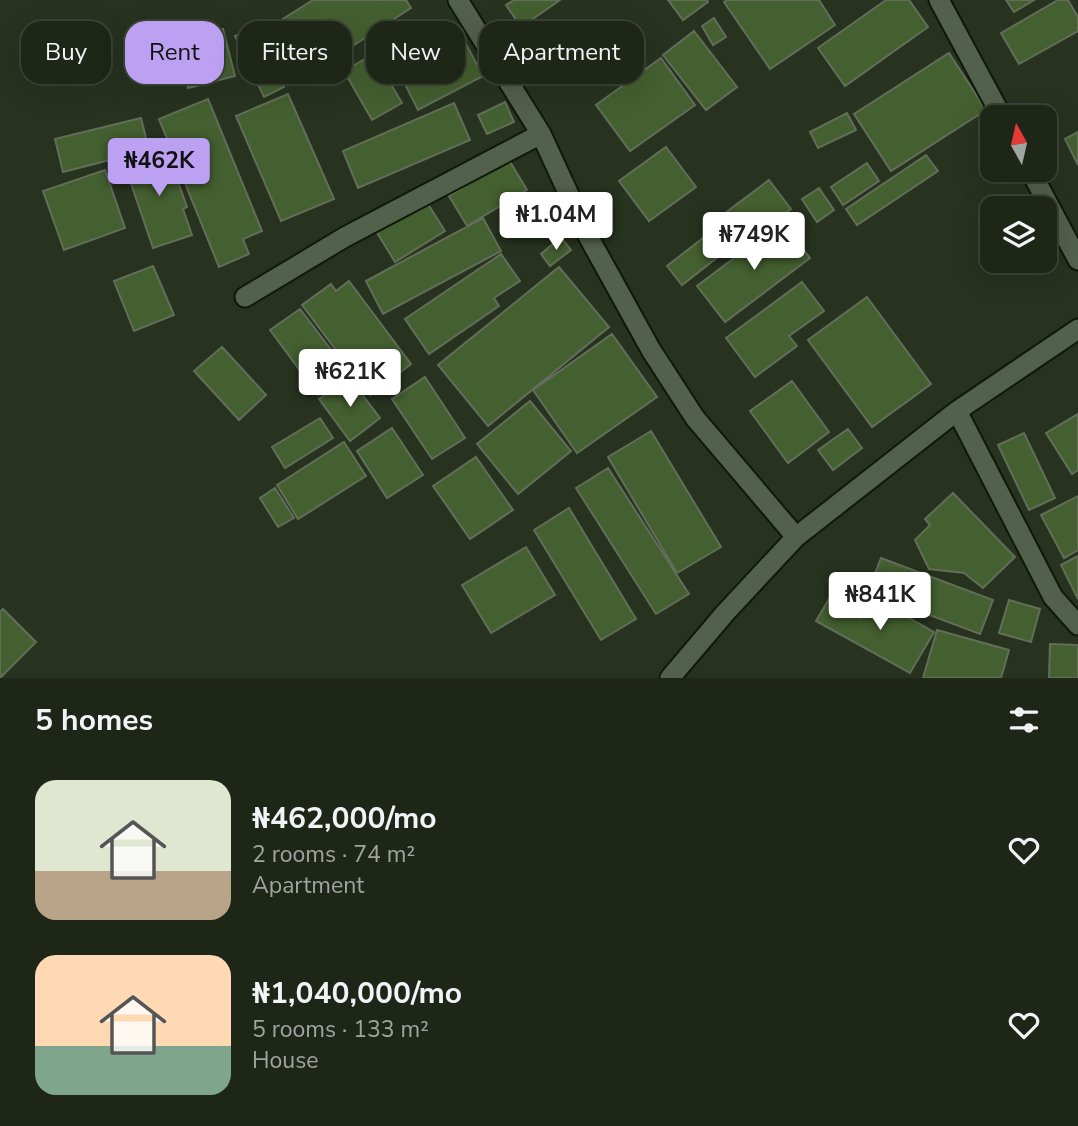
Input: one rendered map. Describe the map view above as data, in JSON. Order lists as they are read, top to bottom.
{
  "north": "top",
  "page": {
    "chip": [
      "Buy",
      "Rent",
      "Filters",
      "New",
      "Apartment"
    ],
    "price": [
      "₦462K",
      "₦1.04M",
      "₦749K",
      "₦621K",
      "₦841K"
    ],
    "heading": "5 homes",
    "list": [
      {
        "name": "₦462,000/mo",
        "note": "2 rooms · 74 m² · Apartment"
      },
      {
        "name": "₦1,040,000/mo",
        "note": "5 rooms · 133 m² · House"
      }
    ]
  }
}
